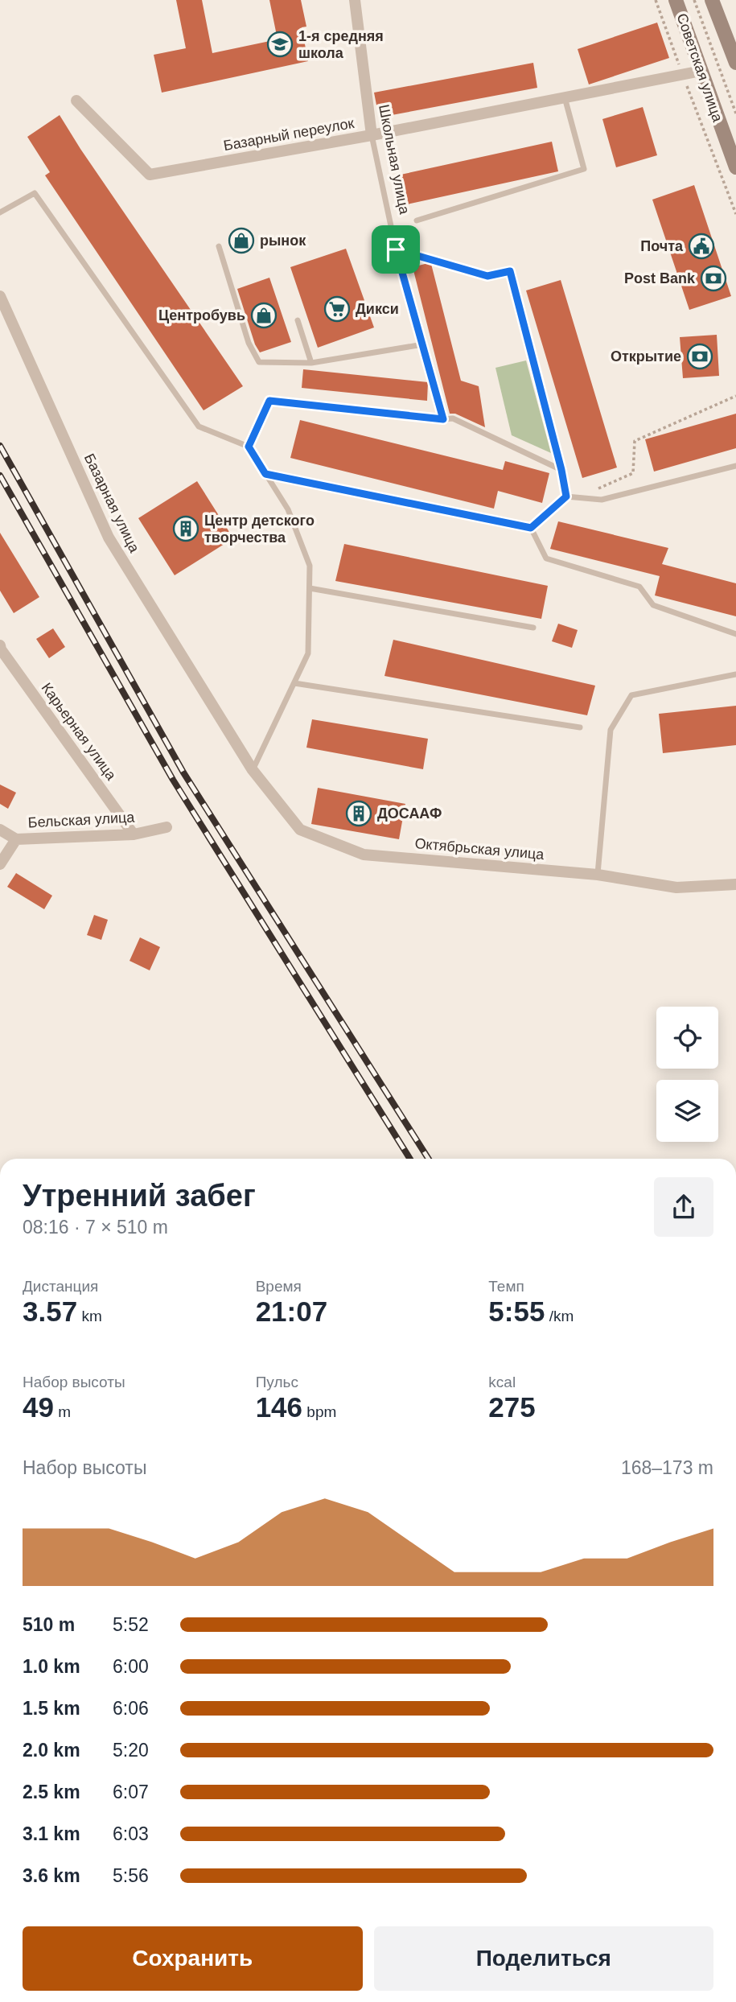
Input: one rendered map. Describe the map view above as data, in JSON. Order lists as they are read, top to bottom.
{
  "streets": {
    "main road": ["Советская улица"],
    "street": [
      "Базарный переулок",
      "Школьная улица",
      "Базарная улица",
      "Карьерная улица",
      "Бельская улица",
      "Октябрьская улица"
    ]
  },
  "crossings": [
    ["Советская улица", "Базарный переулок"],
    ["Базарный переулок", "Школьная улица"],
    ["Базарная улица", "Октябрьская улица"],
    ["Карьерная улица", "Бельская улица"]
  ],
  "places": {
    "school or university": ["1-я средняя школа"],
    "shop": ["рынок", "Центробувь"],
    "public building": ["Почта"],
    "bank": ["Post Bank", "Открытие"],
    "supermarket": ["Дикси"],
    "building": ["Центр детского творчества", "ДОСААФ"]
  },
  "page": {
    "heading": ["Утренний забег", "08:16 · 7 × 510 m"],
    "stats": [
      ["Дистанция", "3.57 km"],
      ["Время", "21:07"],
      ["Темп", "5:55 /km"],
      ["Набор высоты", "49 m"],
      ["Пульс", "146 bpm"],
      ["kcal", "275"]
    ],
    "chart": ["Набор высоты", "168–173 m"],
    "list": [
      {
        "name": "510 m",
        "note": "5:52"
      },
      {
        "name": "1.0 km",
        "note": "6:00"
      },
      {
        "name": "1.5 km",
        "note": "6:06"
      },
      {
        "name": "2.0 km",
        "note": "5:20"
      },
      {
        "name": "2.5 km",
        "note": "6:07"
      },
      {
        "name": "3.1 km",
        "note": "6:03"
      },
      {
        "name": "3.6 km",
        "note": "5:56"
      }
    ],
    "buttons": ["Сохранить", "Поделиться"]
  }
}
